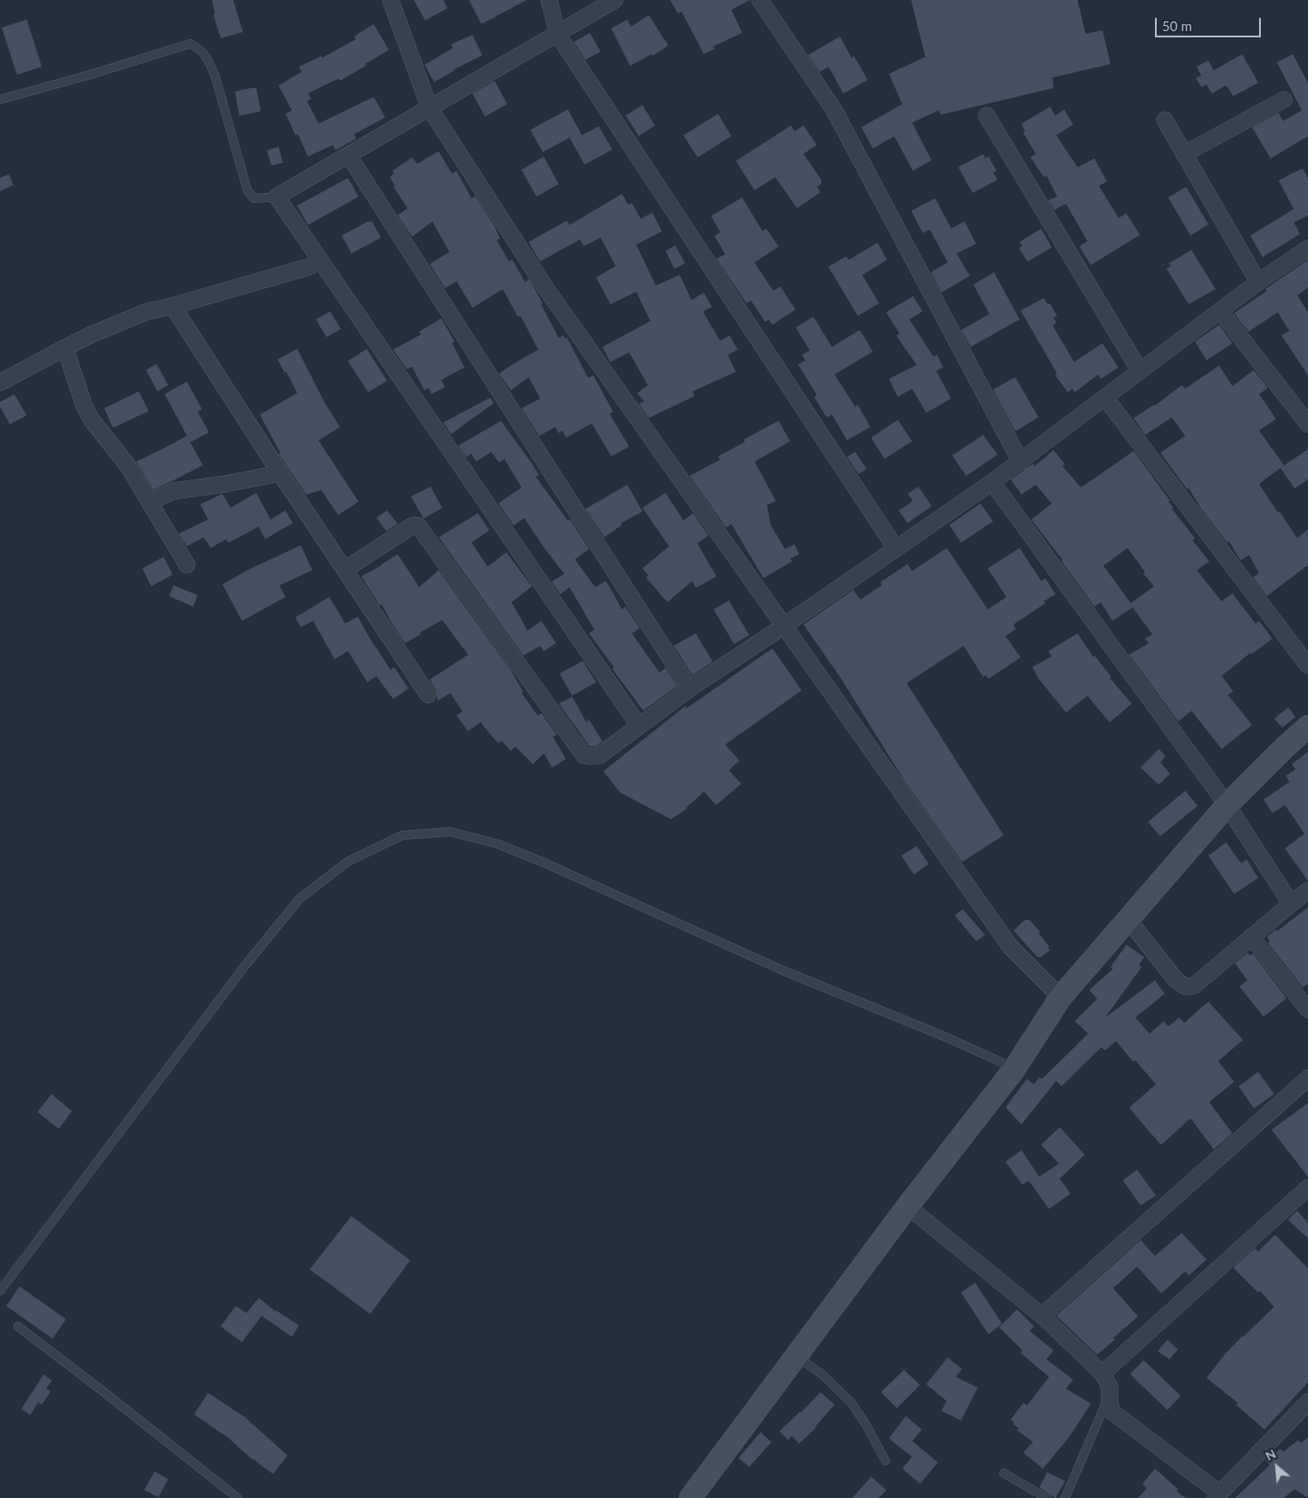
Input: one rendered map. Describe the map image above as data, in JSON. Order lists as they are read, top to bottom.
{
  "scale_bar": "50 m",
  "north": "top left"
}
